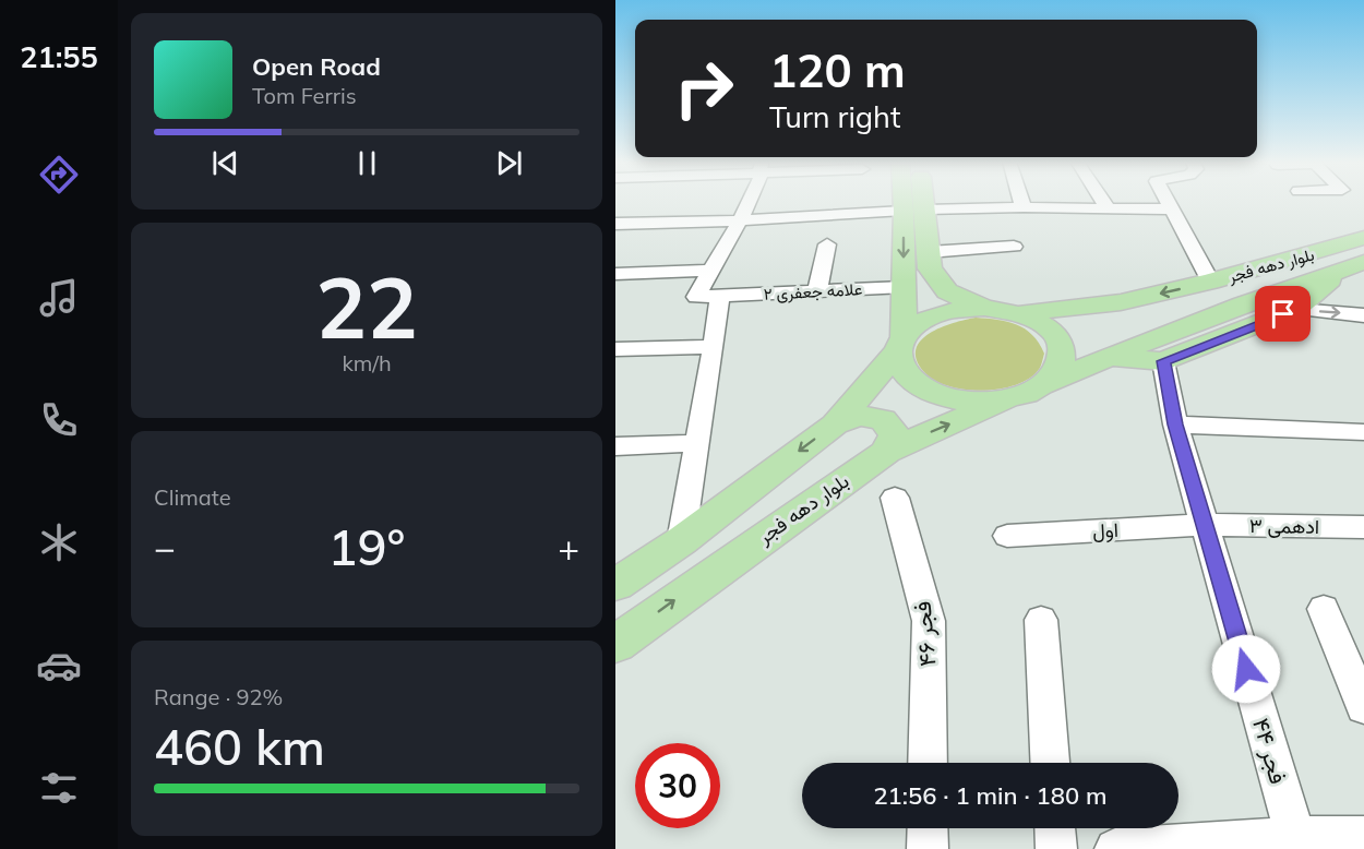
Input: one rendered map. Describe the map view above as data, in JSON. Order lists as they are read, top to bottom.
{
  "streets": {
    "main road": ["بلوار دهه فجر"],
    "street": [
      "علامه جعفری ۲",
      "ادهمی ۳",
      "اول",
      "فجر ۴۶",
      "فجر ۴۴"
    ]
  },
  "crossings": [
    ["ادهمی ۳", "اول"],
    ["ادهمی ۳", "فجر ۴۴"],
    ["اول", "فجر ۴۴"]
  ],
  "page": {
    "tabs": "21:55",
    "turn": ["120 m", "Turn right"],
    "song": ["Open Road", "Tom Ferris"],
    "tile": [
      ["22", "km/h"],
      "Climate",
      ["Range · 92%", "460 km"]
    ],
    "heat": ["−", "19°", "+"],
    "limit": "30",
    "trip": "21:56 · 1 min · 180 m"
  }
}
